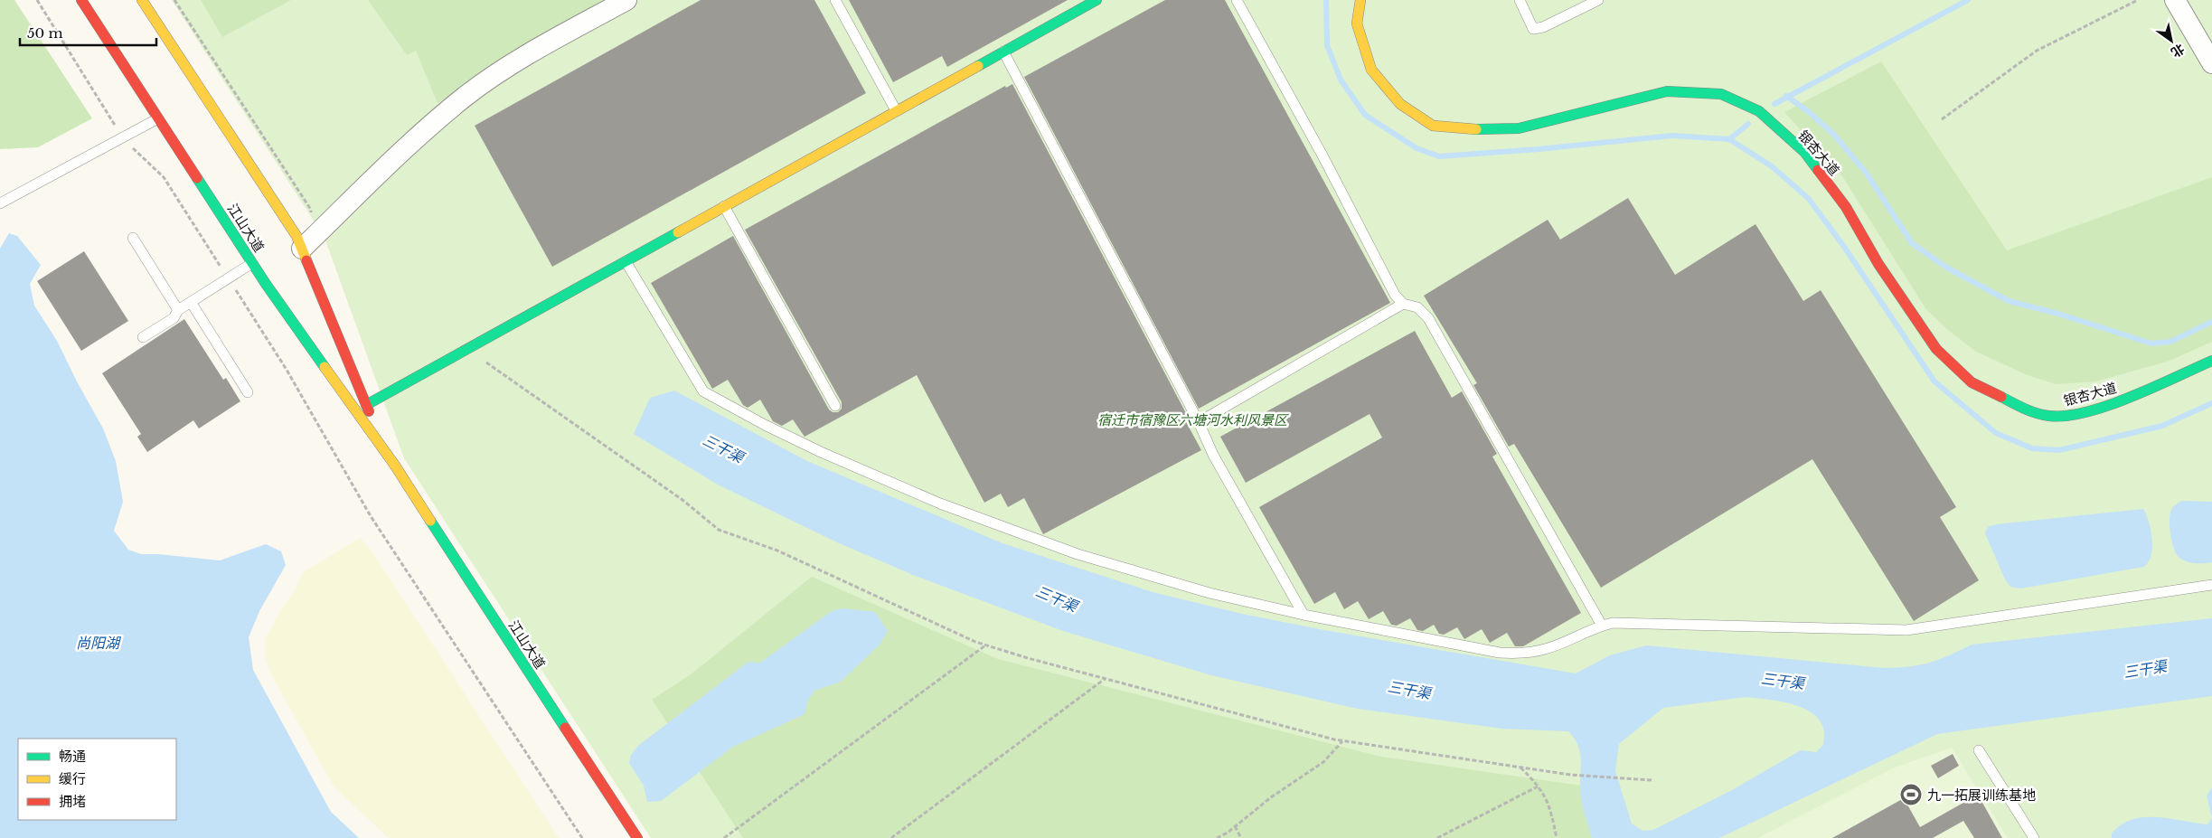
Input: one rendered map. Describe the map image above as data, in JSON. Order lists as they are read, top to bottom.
{
  "streets": {
    "street": ["银杏大道", "江山大道"]
  },
  "water": ["三干渠", "尚阳湖"],
  "parks": ["宿迁市宿豫区六塘河水利风景区"],
  "places": {
    "sports": ["九一拓展训练基地"]
  },
  "legend": ["畅通", "缓行", "拥堵"],
  "scale_bar": "50 m",
  "north": "bottom right"
}
